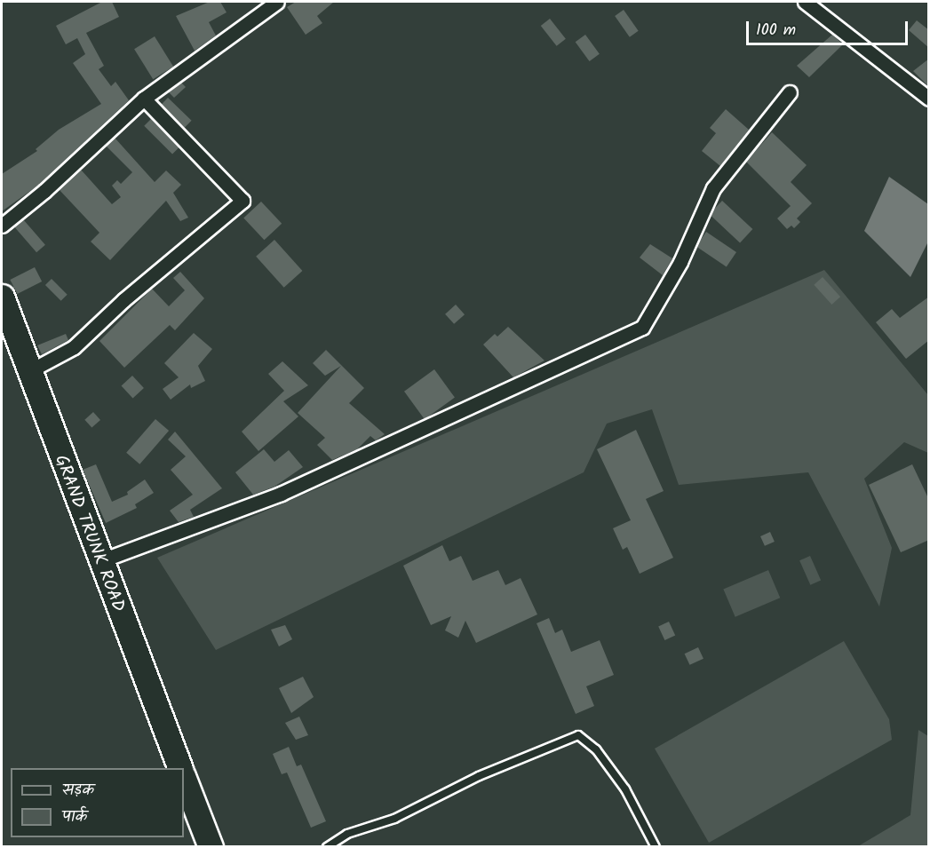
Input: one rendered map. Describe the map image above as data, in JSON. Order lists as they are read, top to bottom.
{
  "streets": {
    "highway": ["GRAND TRUNK ROAD"]
  },
  "legend": ["सड़क", "पार्क"],
  "scale_bar": "100 m"
}
